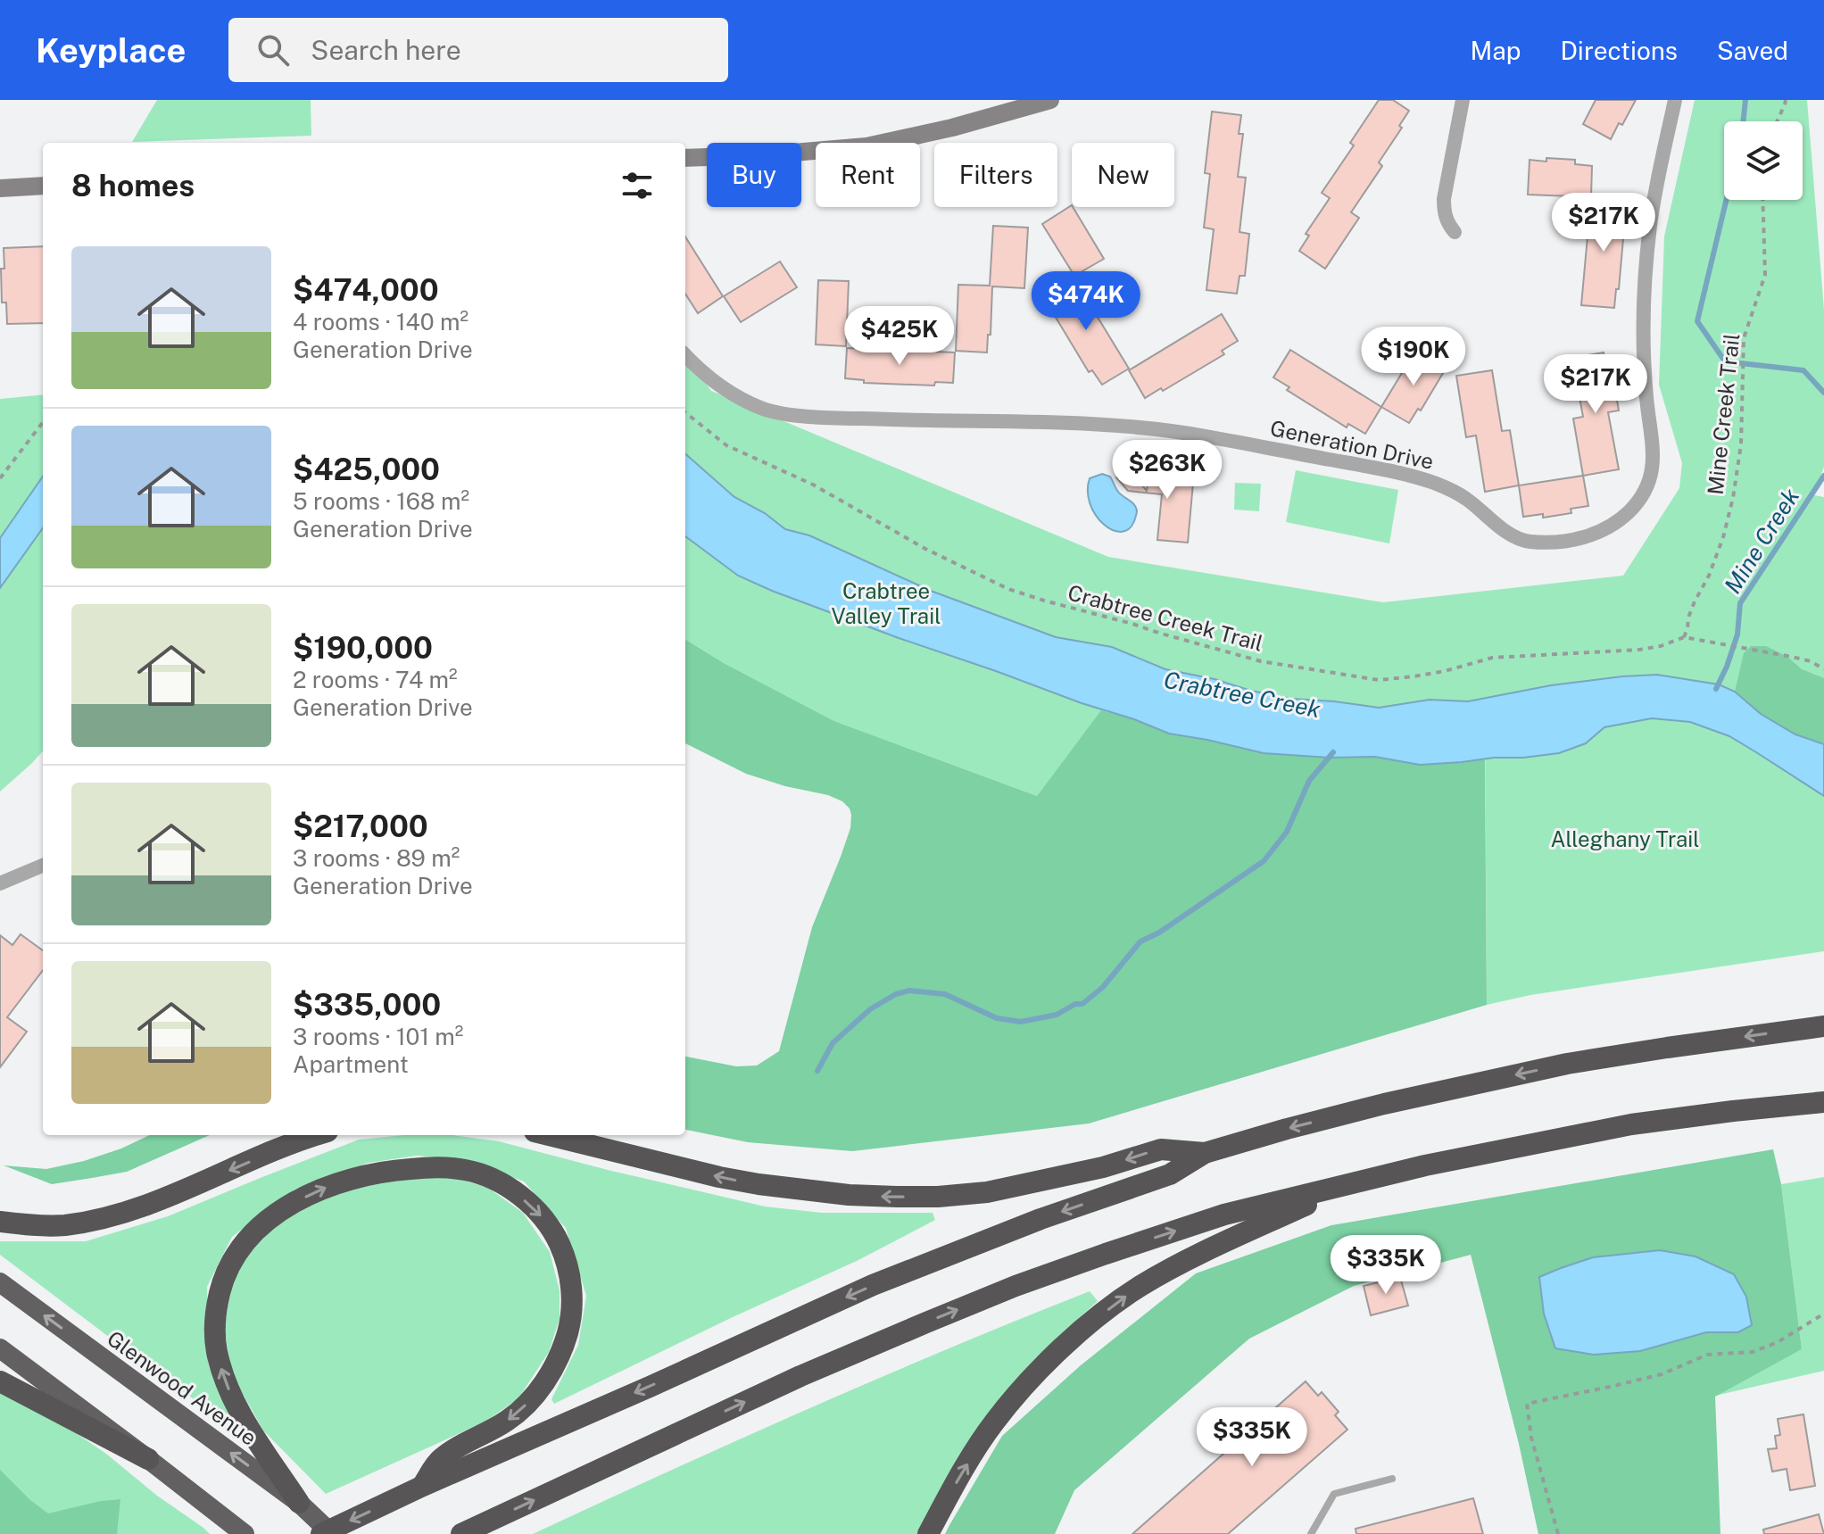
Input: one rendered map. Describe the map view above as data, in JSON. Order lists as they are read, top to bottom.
{
  "streets": {
    "highway": ["Glenwood Avenue"],
    "street": ["Generation Drive"],
    "path": ["Mine Creek Trail", "Crabtree Creek Trail"]
  },
  "crossings": [
    ["Mine Creek Trail", "Crabtree Creek Trail"]
  ],
  "water": ["Mine Creek", "Crabtree Creek"],
  "parks": ["Crabtree Valley Trail", "Alleghany Trail"],
  "page": {
    "header": "Keyplace",
    "search": "Search here",
    "nav": ["Map", "Directions", "Saved"],
    "chip": [
      "Buy",
      "Rent",
      "Filters",
      "New"
    ],
    "heading": "8 homes",
    "price": [
      "$217K",
      "$474K",
      "$425K",
      "$190K",
      "$217K",
      "$263K",
      "$335K",
      "$335K"
    ],
    "list": [
      {
        "name": "$474,000",
        "note": "4 rooms · 140 m² · Generation Drive"
      },
      {
        "name": "$425,000",
        "note": "5 rooms · 168 m² · Generation Drive"
      },
      {
        "name": "$190,000",
        "note": "2 rooms · 74 m² · Generation Drive"
      },
      {
        "name": "$217,000",
        "note": "3 rooms · 89 m² · Generation Drive"
      },
      {
        "name": "$335,000",
        "note": "3 rooms · 101 m² · Apartment"
      }
    ]
  }
}
